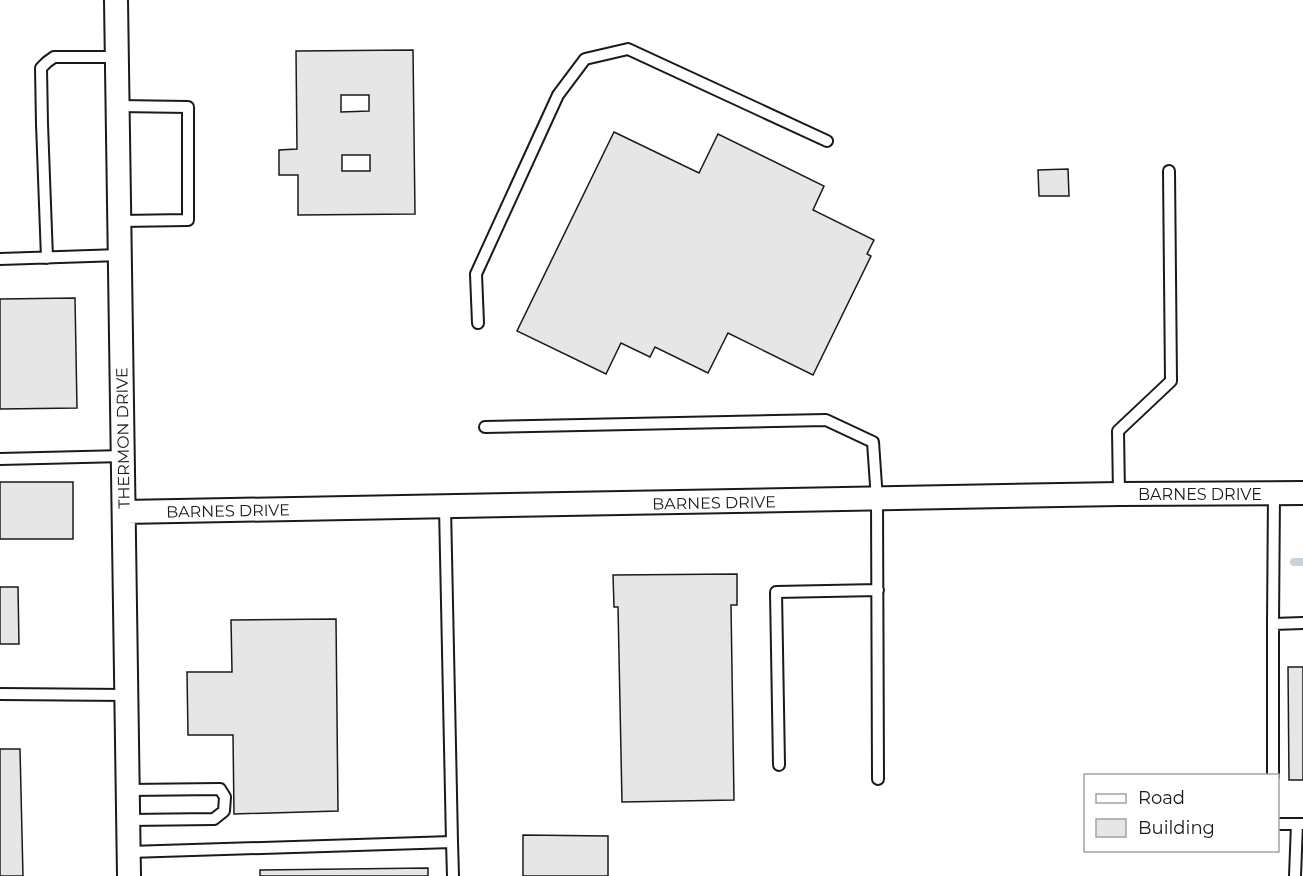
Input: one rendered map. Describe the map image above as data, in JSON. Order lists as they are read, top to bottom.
{
  "streets": {
    "street": ["THERMON DRIVE", "BARNES DRIVE"]
  },
  "crossings": [
    ["THERMON DRIVE", "BARNES DRIVE"]
  ],
  "legend": ["Road", "Building"]
}
